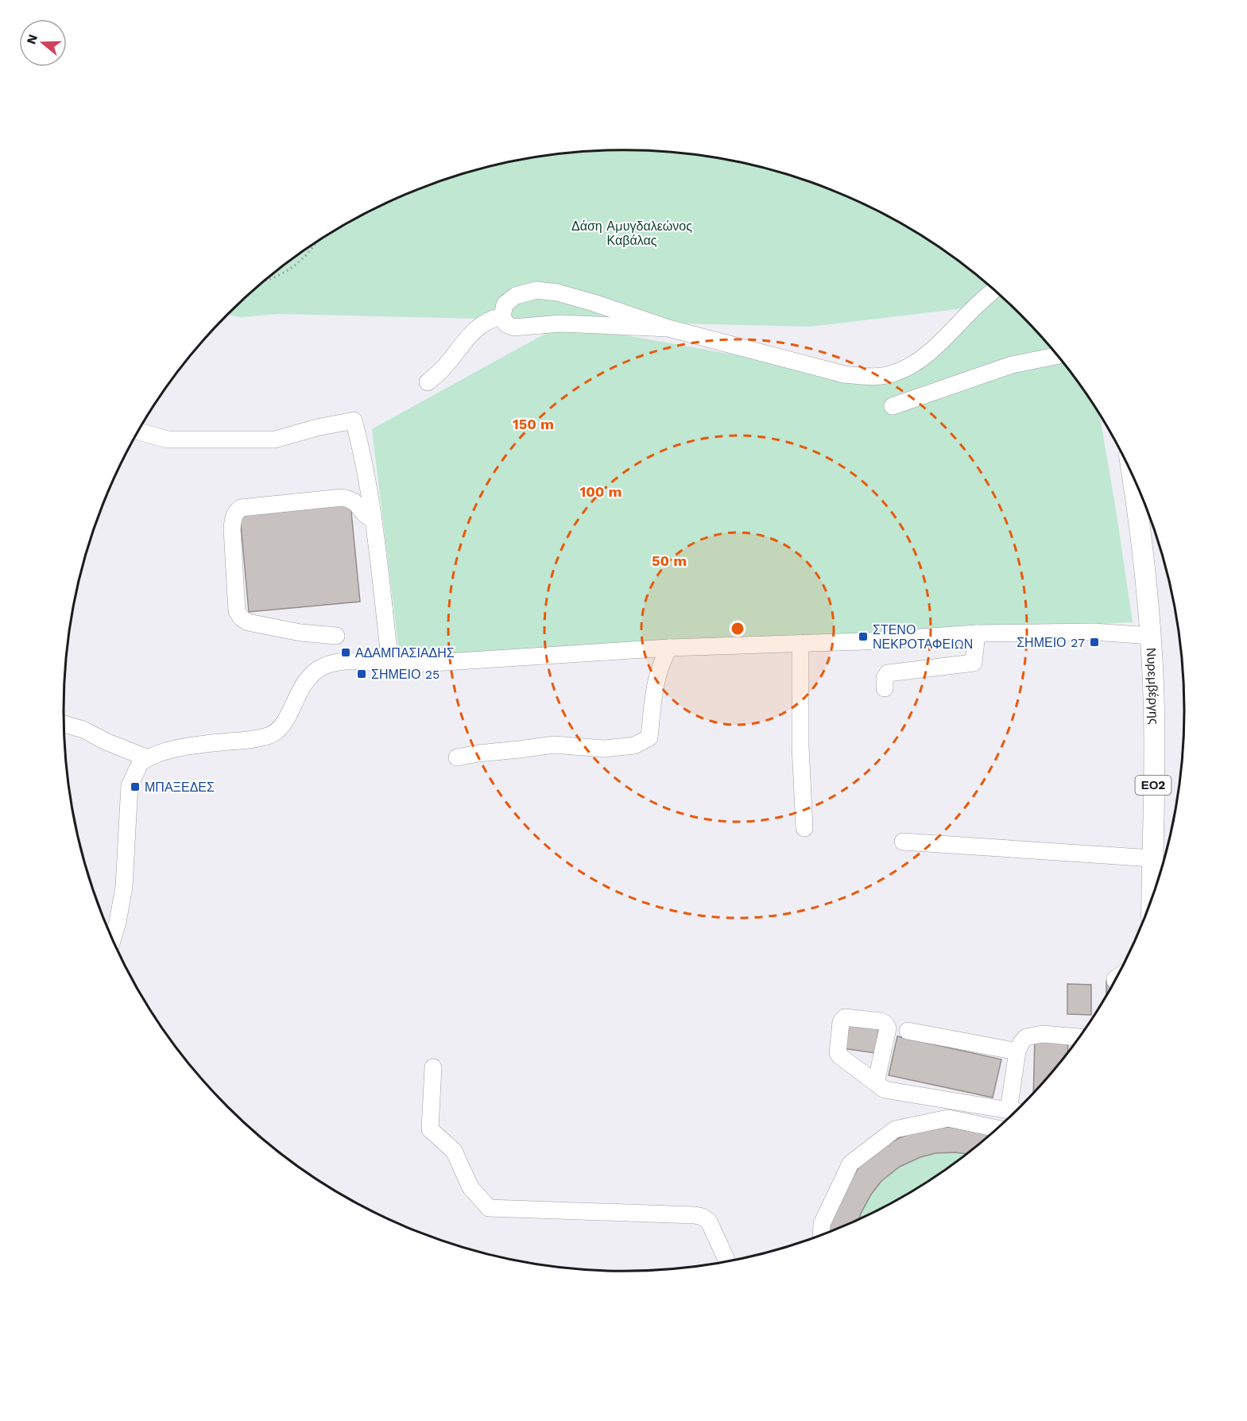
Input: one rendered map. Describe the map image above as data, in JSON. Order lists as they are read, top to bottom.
{
  "streets": {
    "main road": ["Νυρεμβέργης", "ΕΟ2"]
  },
  "parks": ["Δάση Αμυγδαλεώνος Καβάλας"],
  "places": {
    "transit": [
      "ΣΤΕΝΟ ΝΕΚΡΟΤΑΦΕΙΩΝ",
      "ΣΗΜΕΙΟ 27",
      "ΑΔΑΜΠΑΣΙΑΔΗΣ",
      "ΣΗΜΕΙΟ 25",
      "ΜΠΑΞΕΔΕΣ"
    ]
  },
  "north": "left",
  "rings": ["150 m", "100 m", "50 m"]
}
